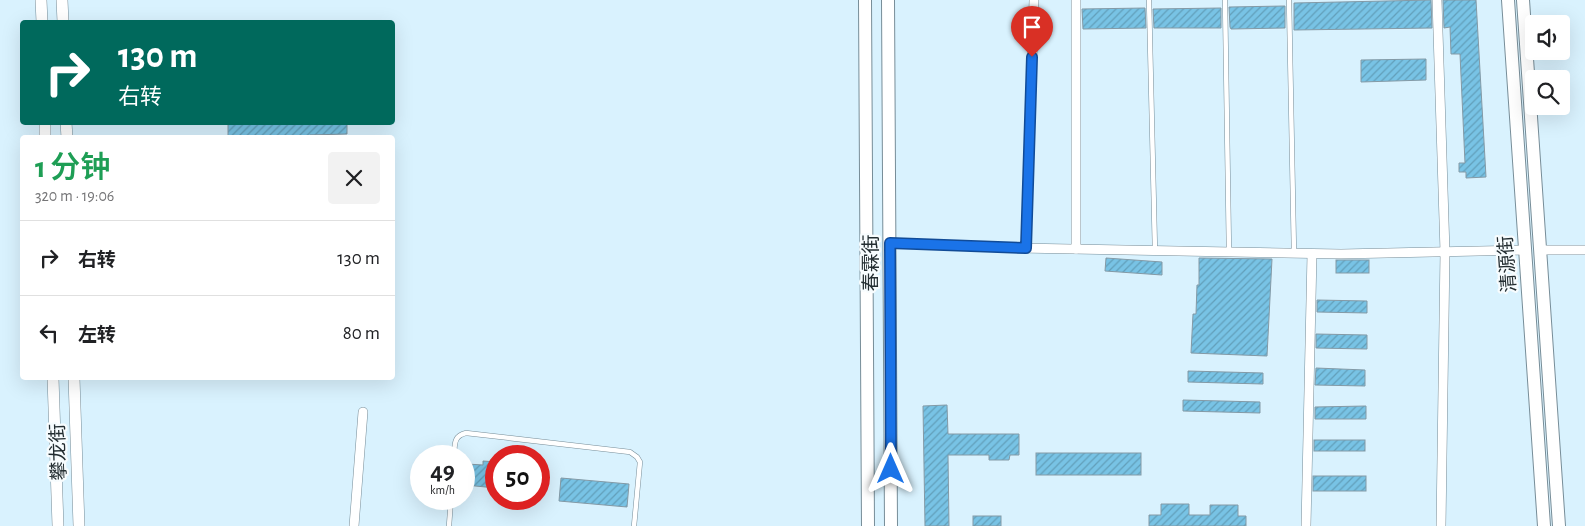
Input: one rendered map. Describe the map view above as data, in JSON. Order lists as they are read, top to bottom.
{
  "streets": {
    "main road": ["春霖街", "清源街"],
    "street": ["攀龙街"]
  },
  "page": {
    "turn": ["130 m", "右转"],
    "heading": ["1 分钟", "320 m · 19:06"],
    "list": [
      {
        "name": "右转",
        "value": "130 m"
      },
      {
        "name": "左转",
        "value": "80 m"
      }
    ],
    "speed": "49 km/h",
    "limit": "50"
  }
}
